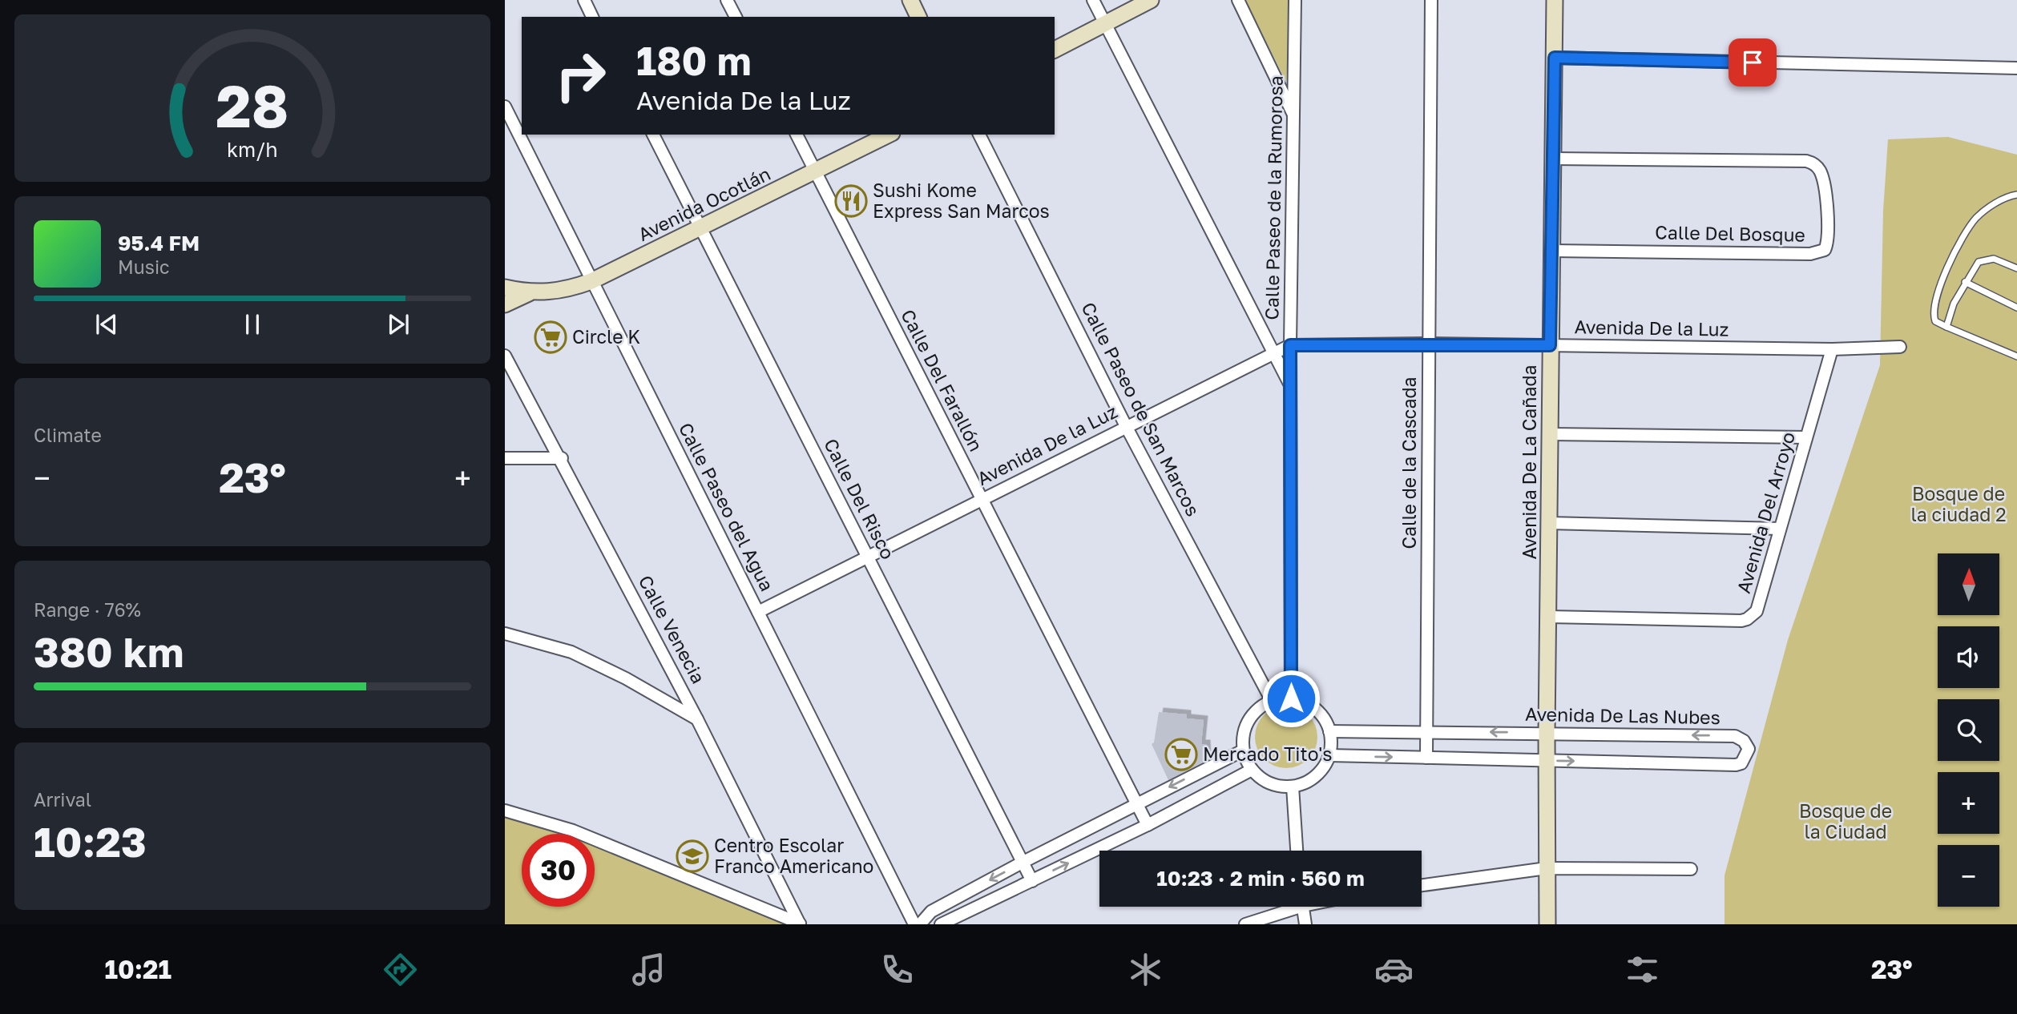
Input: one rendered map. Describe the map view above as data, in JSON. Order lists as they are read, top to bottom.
{
  "streets": {
    "main road": ["Avenida Ocotlán", "Avenida De La Cañada"],
    "street": [
      "Calle Paseo de la Rumorosa",
      "Calle Del Bosque",
      "Avenida De la Luz",
      "Calle Del Farallón",
      "Calle Paseo de San Marcos",
      "Calle de la Cascada",
      "Calle Del Risco",
      "Calle Paseo del Agua",
      "Avenida Del Arroyo",
      "Calle Venecia",
      "Avenida De Las Nubes"
    ]
  },
  "crossings": [
    ["Calle Paseo de la Rumorosa", "Avenida De la Luz"],
    ["Calle Paseo de la Rumorosa", "Calle Paseo de San Marcos"],
    ["Calle Paseo de la Rumorosa", "Avenida De Las Nubes"],
    ["Avenida Ocotlán", "Calle Del Farallón"],
    ["Avenida Ocotlán", "Calle Del Risco"],
    ["Avenida Ocotlán", "Calle Paseo del Agua"],
    ["Calle Del Bosque", "Avenida De La Cañada"],
    ["Avenida De la Luz", "Calle Del Farallón"],
    ["Avenida De la Luz", "Calle Paseo de San Marcos"],
    ["Avenida De la Luz", "Avenida De La Cañada"],
    ["Avenida De la Luz", "Calle de la Cascada"],
    ["Avenida De la Luz", "Calle Del Risco"],
    ["Avenida De la Luz", "Calle Paseo del Agua"],
    ["Avenida De la Luz", "Avenida Del Arroyo"],
    ["Calle Paseo de San Marcos", "Avenida De Las Nubes"],
    ["Avenida De La Cañada", "Avenida Del Arroyo"],
    ["Avenida De La Cañada", "Avenida De Las Nubes"],
    ["Calle de la Cascada", "Avenida De Las Nubes"]
  ],
  "parks": ["Bosque de la ciudad 2", "Bosque de la Ciudad"],
  "places": {
    "restaurant": ["Sushi Kome Express San Marcos"],
    "supermarket": ["Circle K", "Mercado Tito's"],
    "school or university": ["Centro Escolar Franco Americano"]
  },
  "north": "top",
  "page": {
    "turn": ["180 m", "Avenida De la Luz"],
    "song": ["95.4 FM", "Music"],
    "tile": [
      "Climate",
      ["Range · 76%", "380 km"],
      ["Arrival", "10:23"]
    ],
    "heat": ["−", "23°", "+"],
    "map_buttons": ["+", "−"],
    "limit": "30",
    "trip": "10:23 · 2 min · 560 m",
    "tabs": ["10:21", "23°"],
    "gauge": ["28", "km/h"]
  }
}
